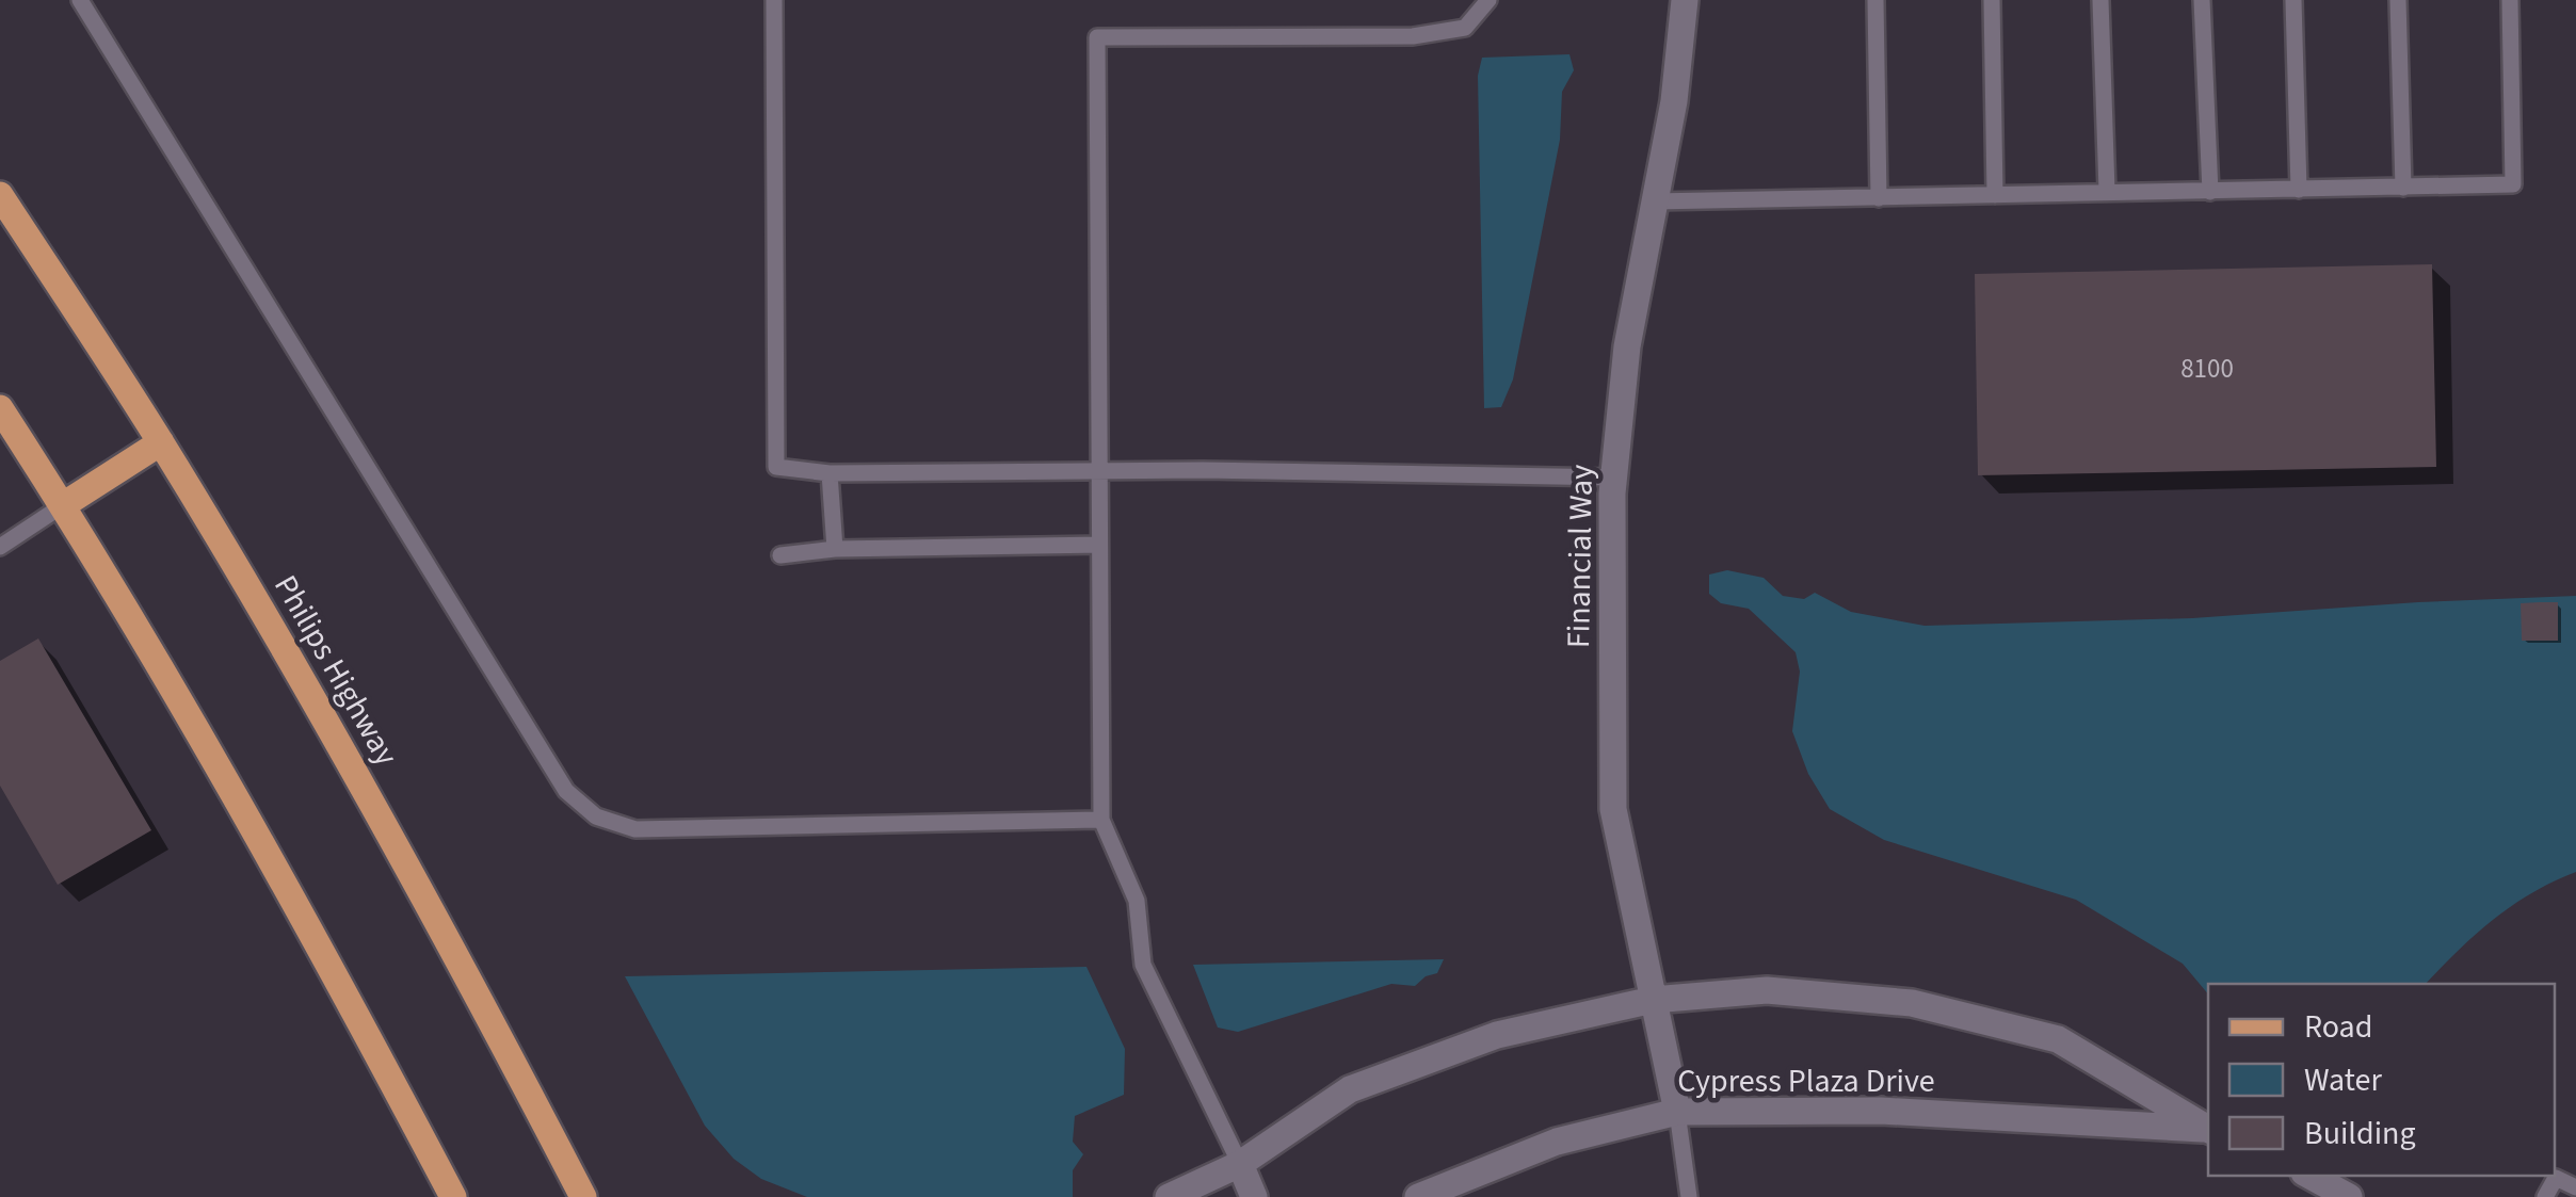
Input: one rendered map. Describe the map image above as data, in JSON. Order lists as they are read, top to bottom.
{
  "streets": {
    "main road": ["Philips Highway"],
    "street": ["Financial Way", "Cypress Plaza Drive"]
  },
  "crossings": [
    ["Financial Way", "Cypress Plaza Drive"]
  ],
  "house_numbers": ["8100"],
  "legend": ["Road", "Water", "Building"]
}
